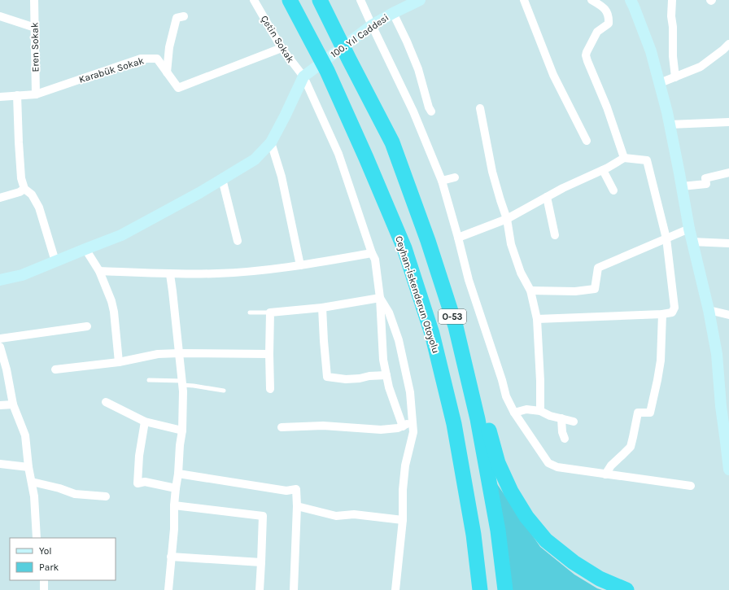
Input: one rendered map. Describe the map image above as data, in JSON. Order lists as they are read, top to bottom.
{
  "streets": {
    "highway": ["Ceyhan-İskenderun Otoyolu", "O-53"],
    "street": [
      "100. Yıl Caddesi",
      "Çetin Sokak",
      "Eren Sokak",
      "Karabük Sokak"
    ]
  },
  "crossings": [
    ["100. Yıl Caddesi", "Çetin Sokak"],
    ["Çetin Sokak", "Karabük Sokak"],
    ["Eren Sokak", "Karabük Sokak"]
  ],
  "legend": ["Yol", "Park"]
}
